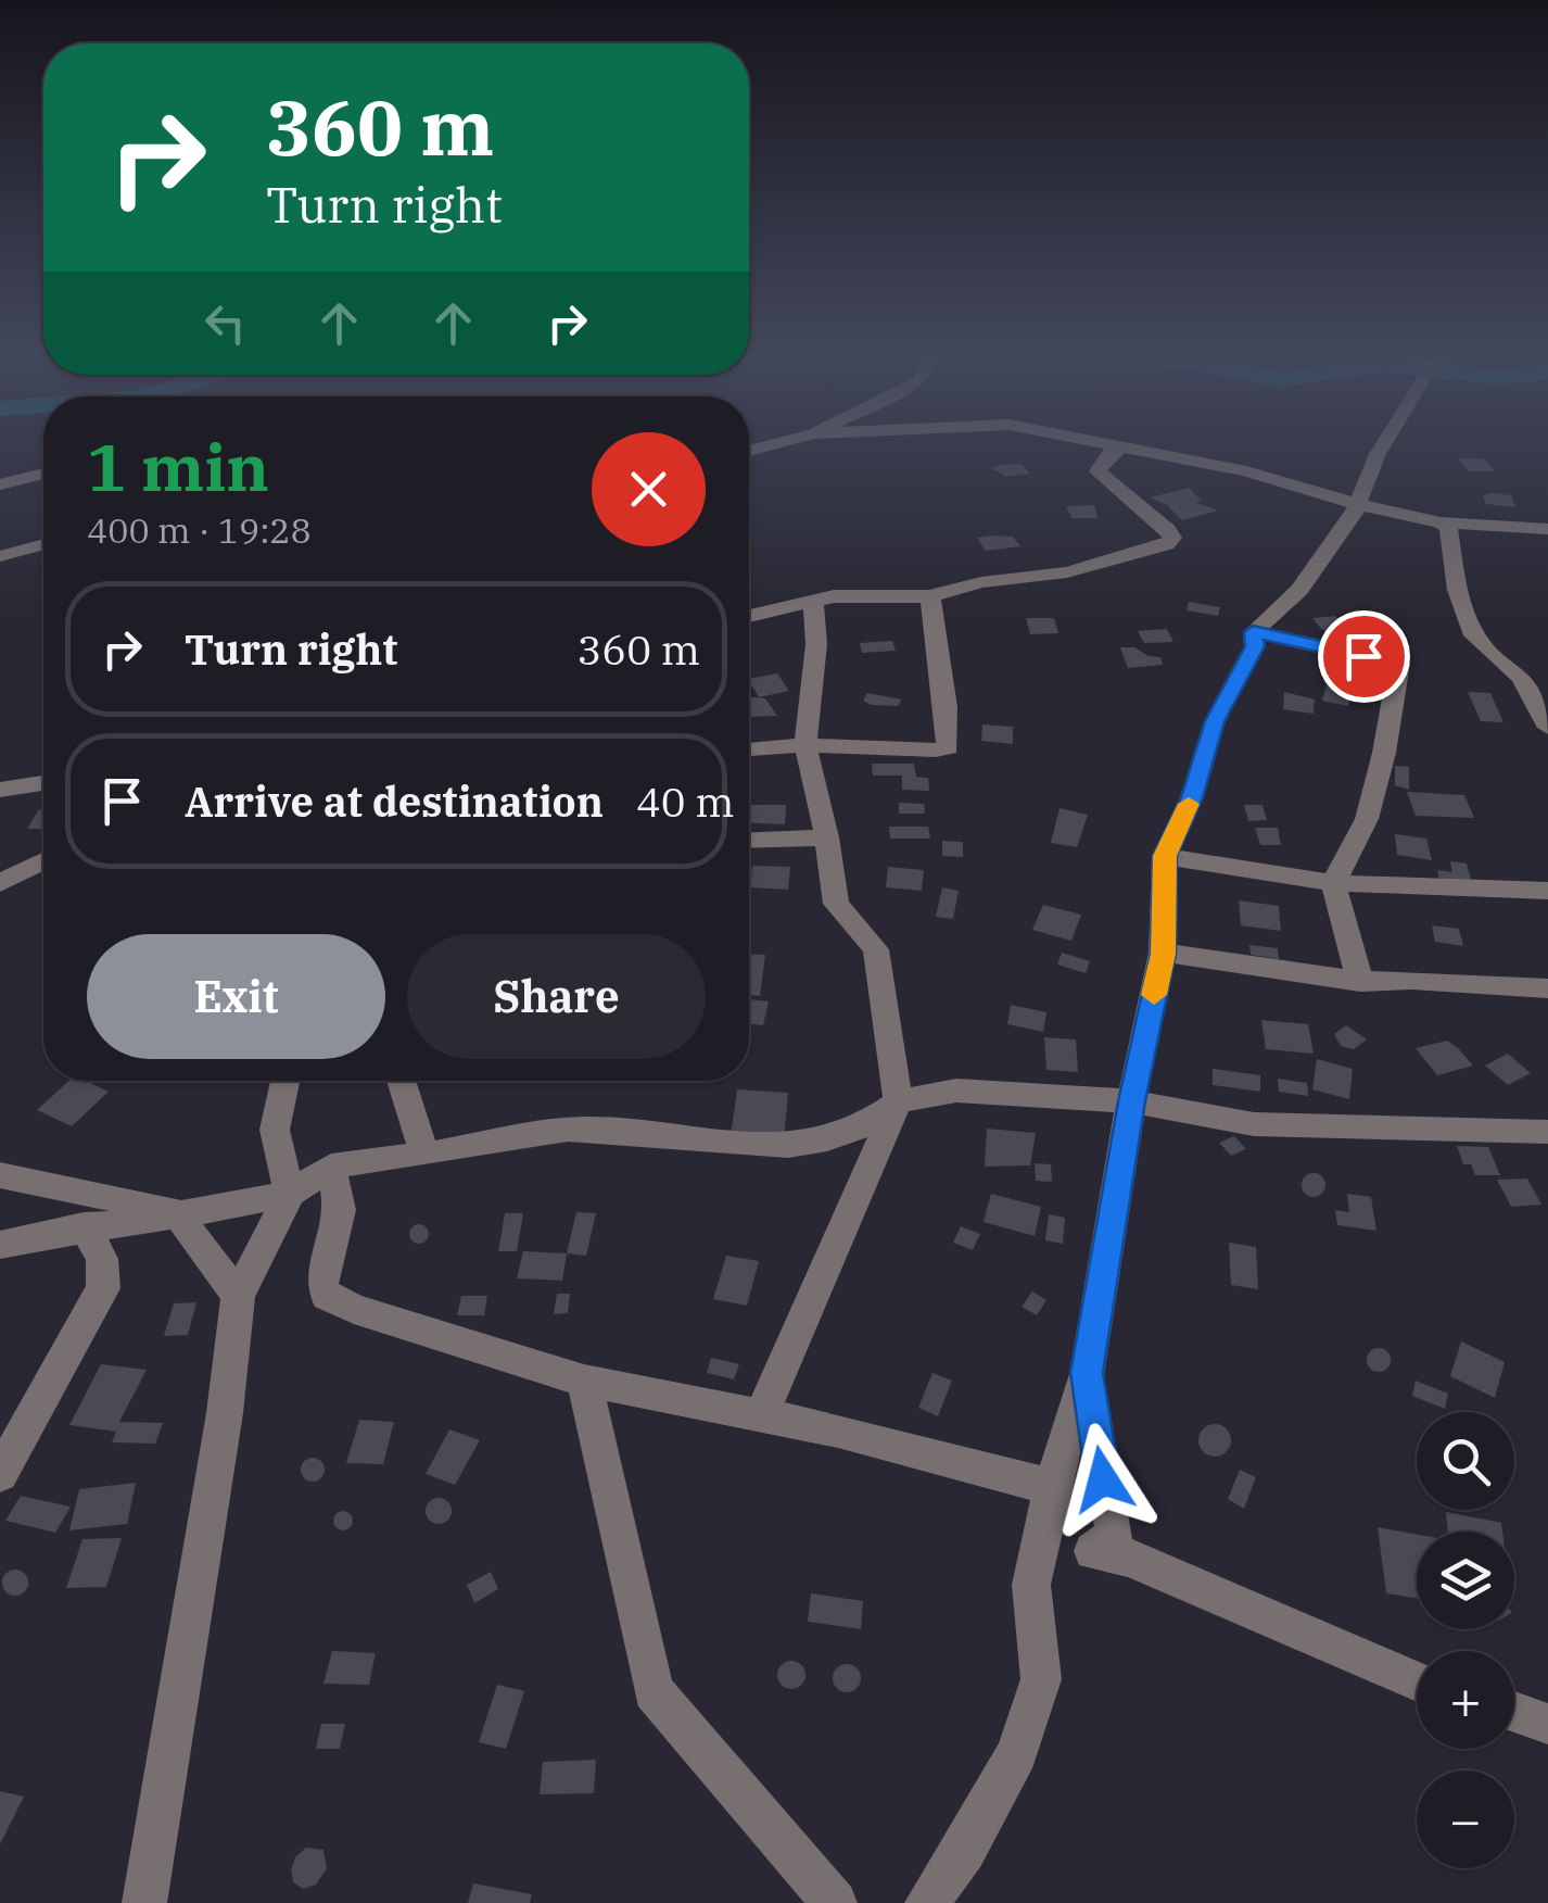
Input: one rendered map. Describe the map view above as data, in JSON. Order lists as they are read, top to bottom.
{
  "page": {
    "turn": ["360 m", "Turn right"],
    "heading": ["1 min", "400 m · 19:28"],
    "list": [
      {
        "name": "Turn right",
        "value": "360 m"
      },
      {
        "name": "Arrive at destination",
        "value": "40 m"
      }
    ],
    "buttons": ["Exit", "Share"],
    "map_buttons": ["+", "−"]
  }
}
